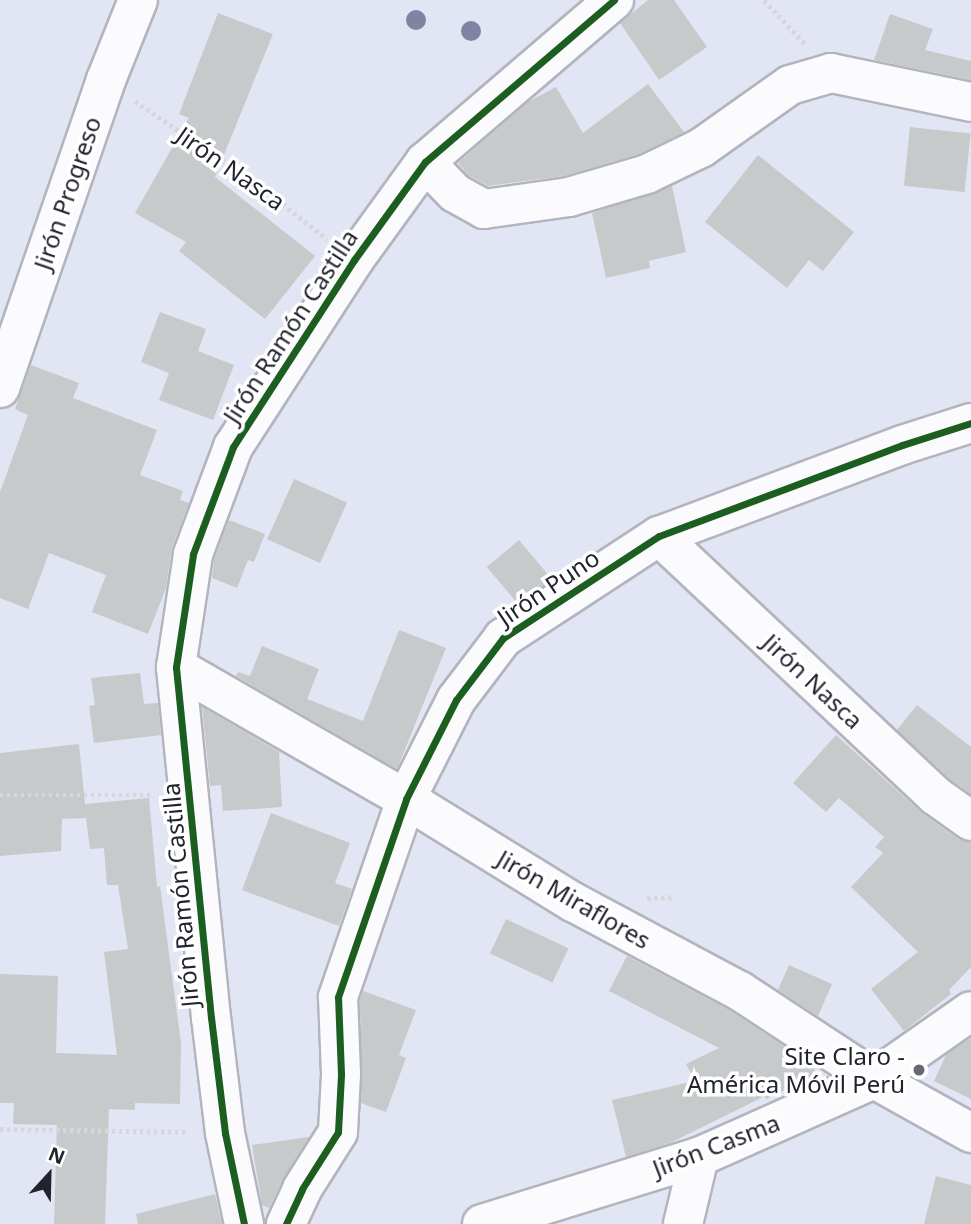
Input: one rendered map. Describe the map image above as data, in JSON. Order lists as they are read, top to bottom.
{
  "streets": {
    "street": [
      "Jirón Nasca",
      "Jirón Progreso",
      "Jirón Ramón Castilla",
      "Jirón Puno",
      "Jirón Miraflores",
      "Jirón Casma"
    ]
  },
  "crossings": [
    ["Jirón Nasca", "Jirón Progreso"],
    ["Jirón Nasca", "Jirón Ramón Castilla"],
    ["Jirón Nasca", "Jirón Puno"],
    ["Jirón Ramón Castilla", "Jirón Miraflores"],
    ["Jirón Puno", "Jirón Miraflores"],
    ["Jirón Miraflores", "Jirón Casma"]
  ],
  "places": ["Site Claro - América Móvil Perú"],
  "north": "top"
}
